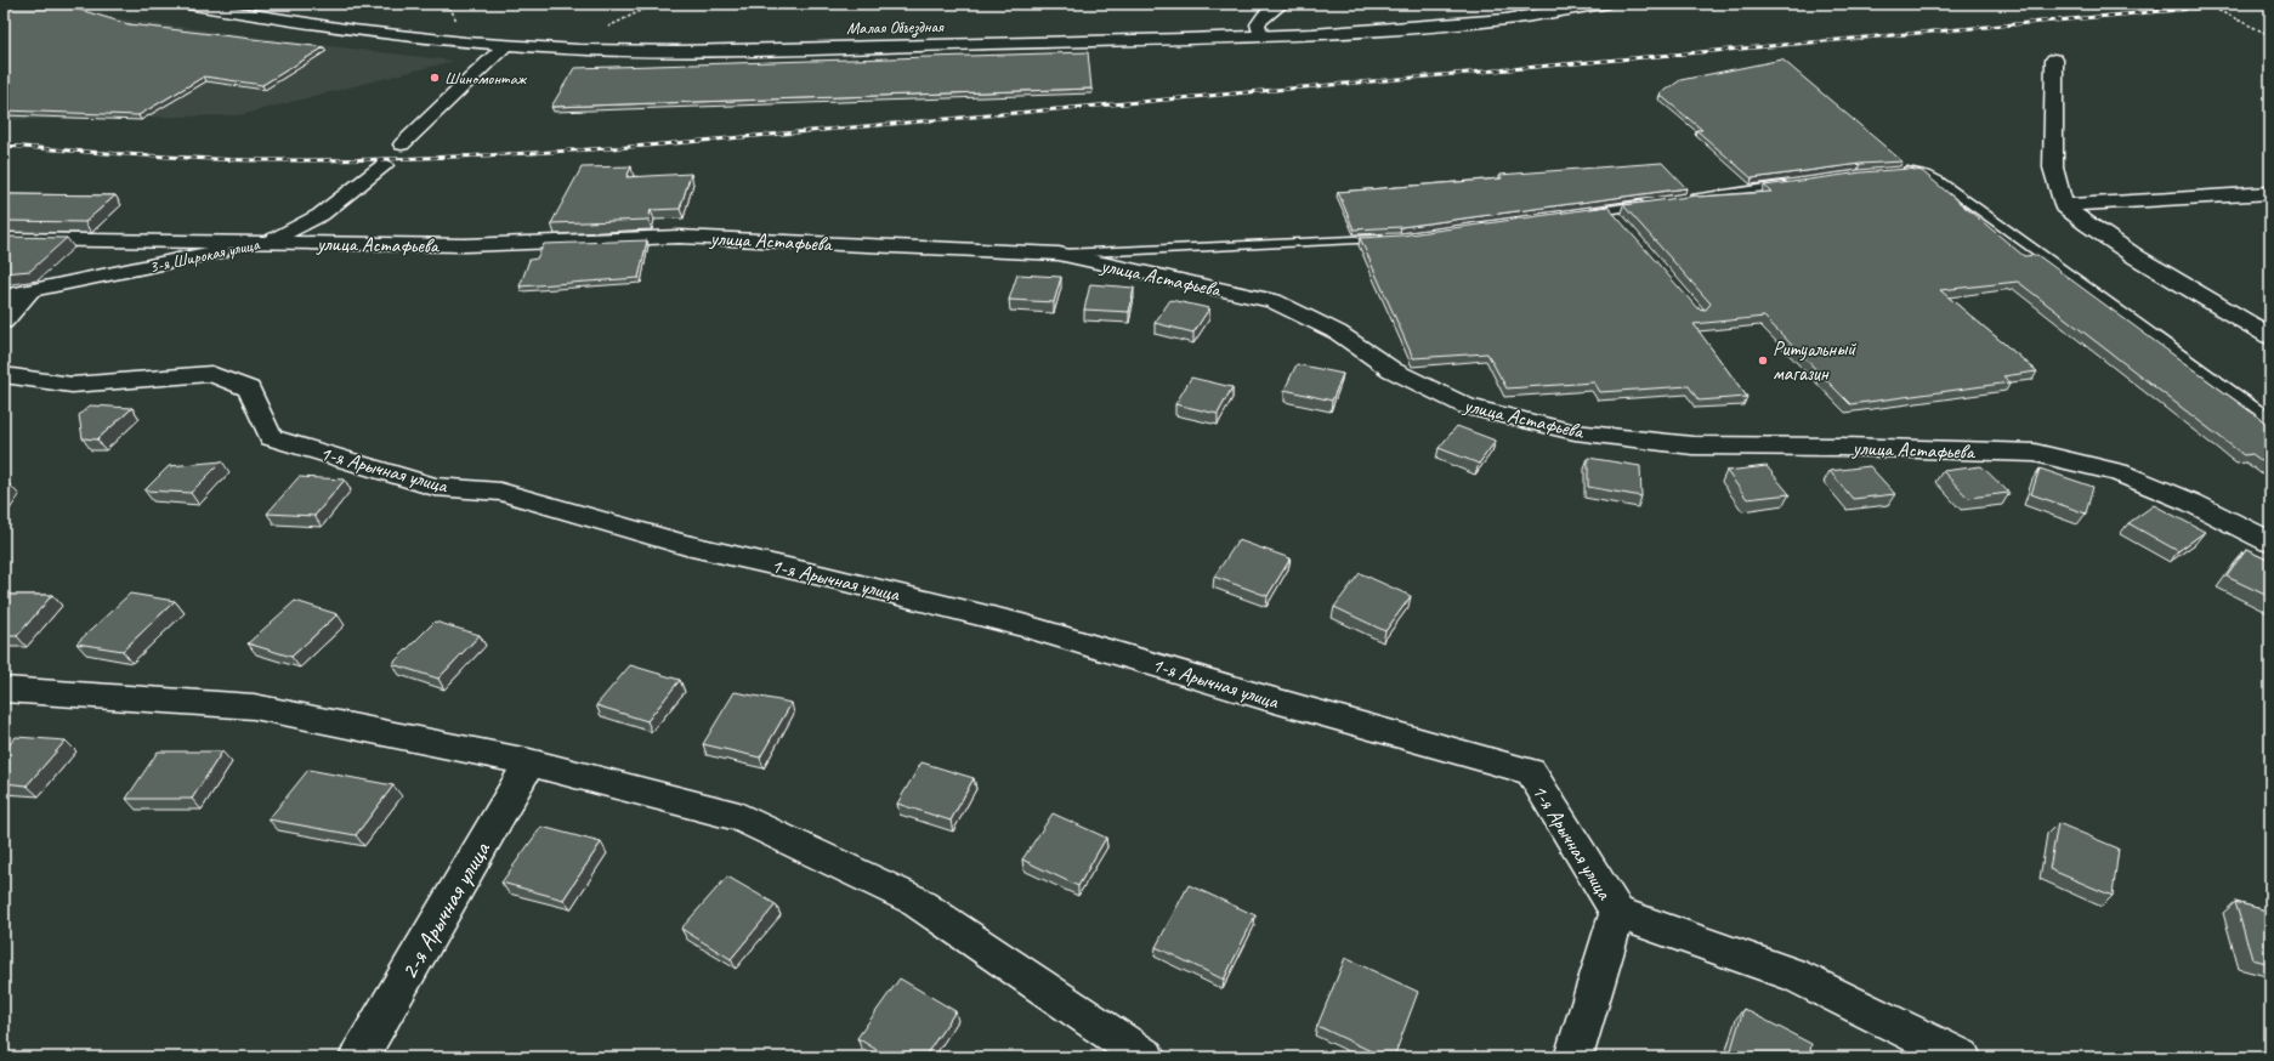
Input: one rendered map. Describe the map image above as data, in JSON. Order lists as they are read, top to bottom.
{
  "streets": {
    "street": [
      "Малая Объездная",
      "улица Астафьева",
      "3-я Широкая улица",
      "1-я Арычная улица",
      "2-я Арычная улица"
    ]
  },
  "crossings": [
    ["улица Астафьева", "3-я Широкая улица"]
  ],
  "places": ["Шиномонтаж", "Ритуальный магазин"]
}
